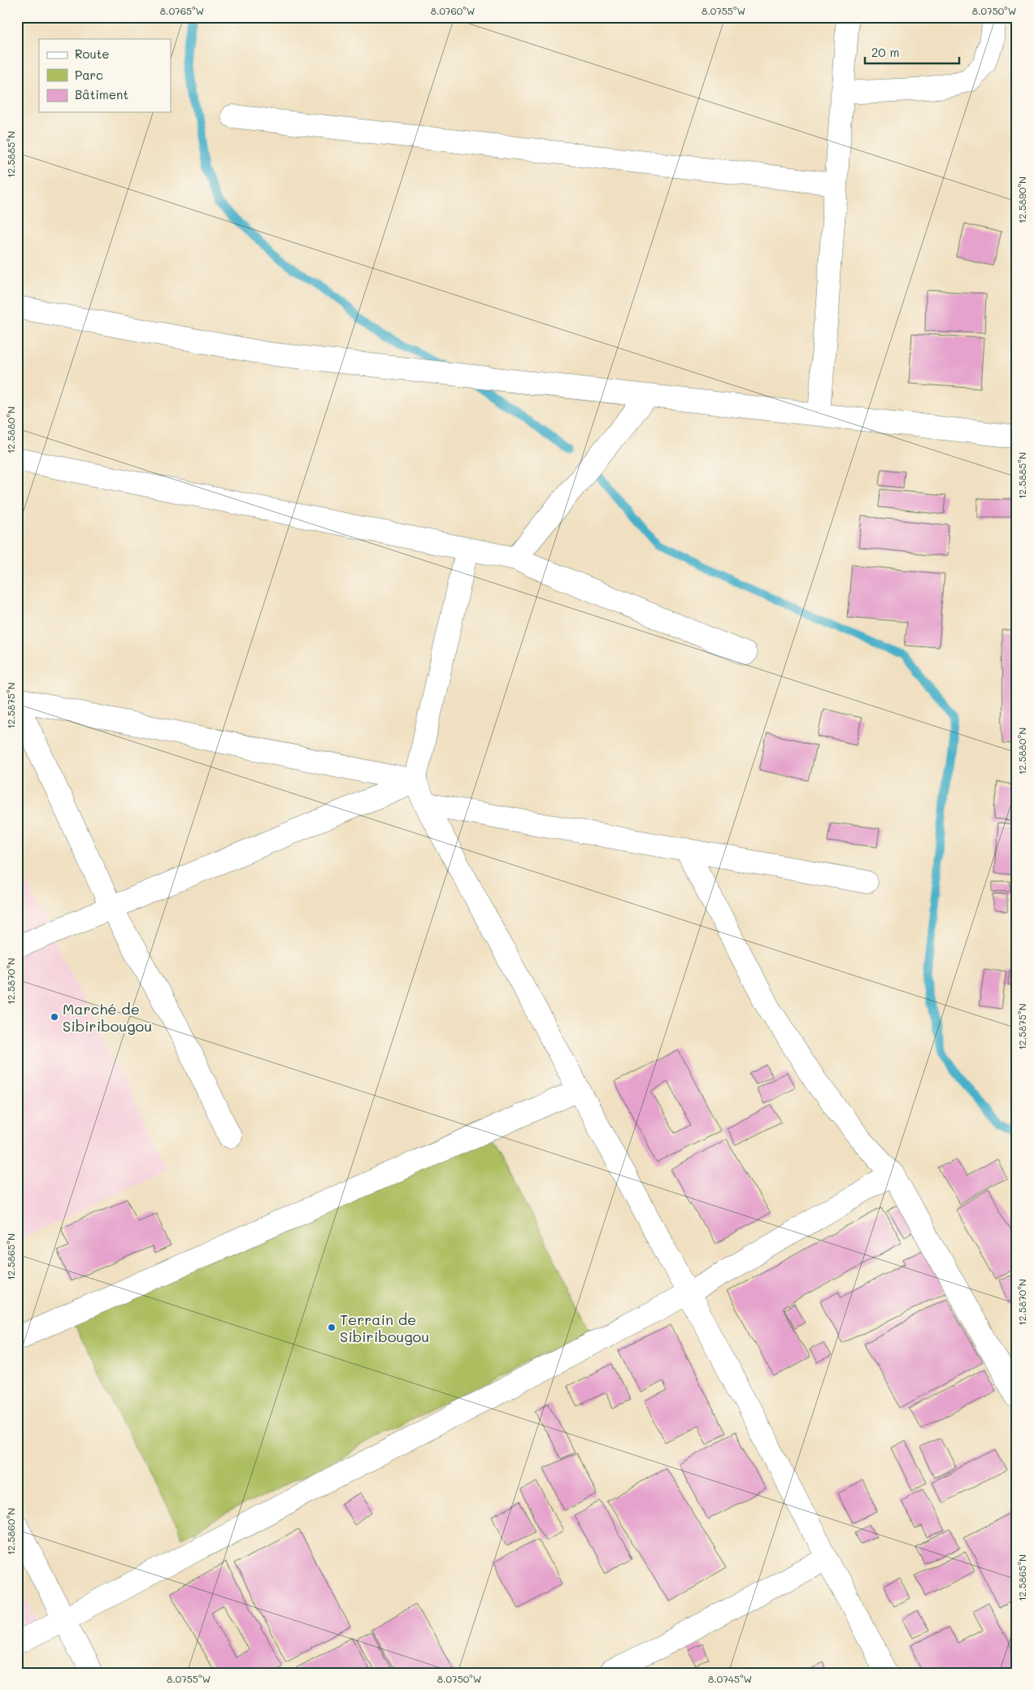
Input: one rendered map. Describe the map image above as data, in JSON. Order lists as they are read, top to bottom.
{
  "places": ["Marché de Sibiribougou", "Terrain de Sibiribougou"],
  "legend": ["Route", "Parc", "Bâtiment"],
  "scale_bar": "20 m",
  "coordinates": [
    "8.0765°W",
    "8.0760°W",
    "8.0755°W",
    "8.0750°W",
    "12.5885°N",
    "12.5890°N",
    "12.5880°N",
    "12.5875°N",
    "12.5870°N",
    "12.5865°N",
    "12.5860°N",
    "8.0745°W"
  ]
}
